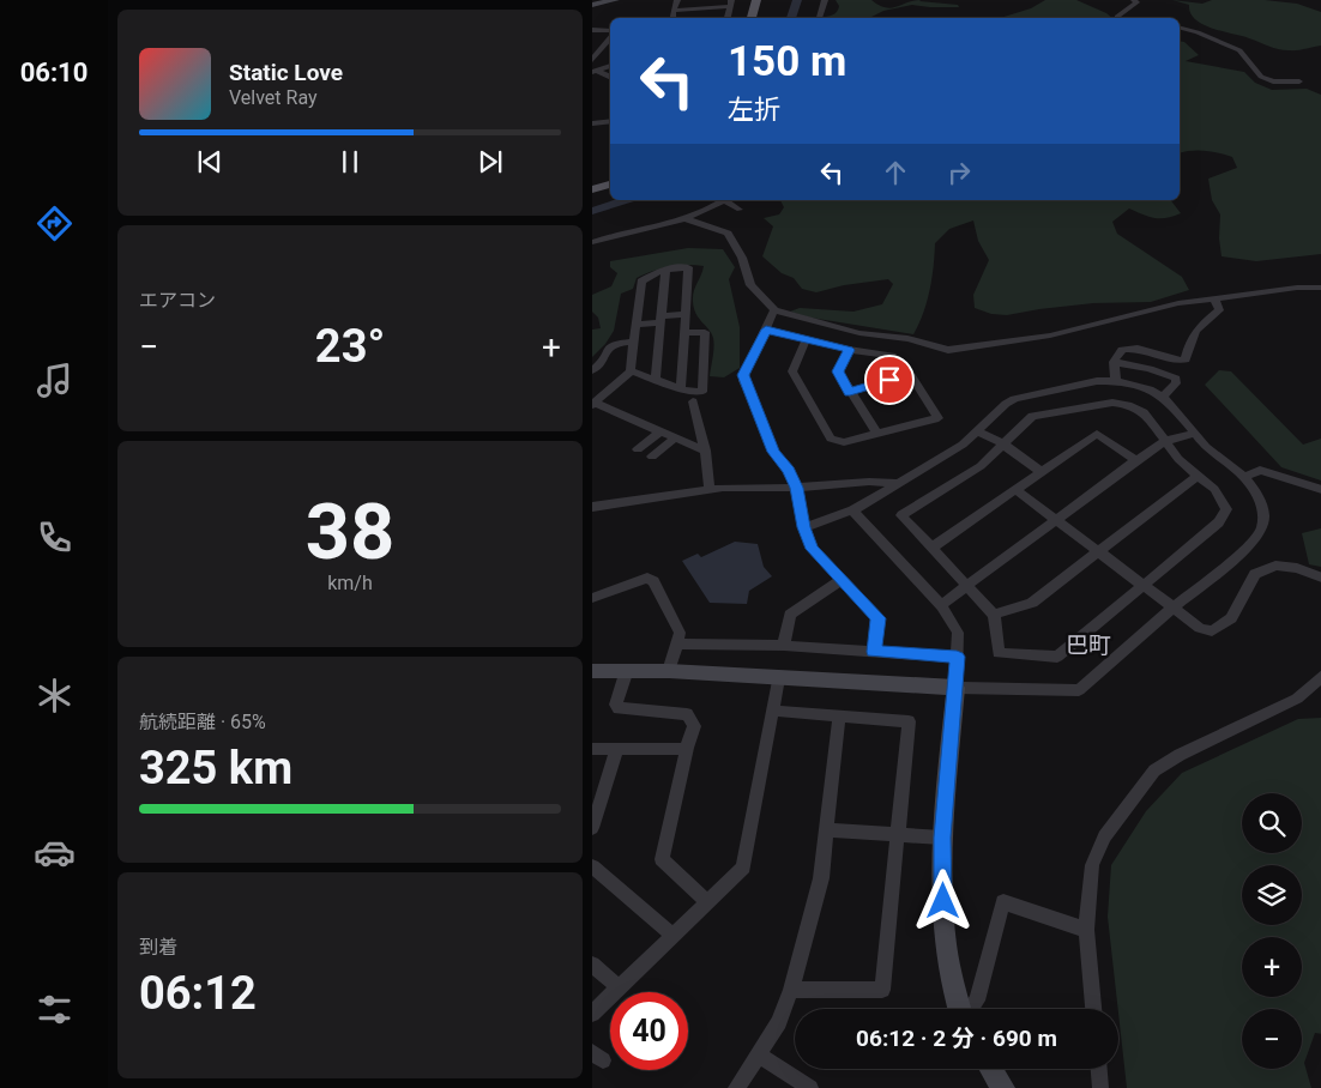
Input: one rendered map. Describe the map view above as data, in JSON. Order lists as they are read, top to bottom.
{
  "districts": ["巴町"],
  "page": {
    "tabs": "06:10",
    "turn": ["150 m", "左折"],
    "song": ["Static Love", "Velvet Ray"],
    "tile": [
      "エアコン",
      ["38", "km/h"],
      ["航続距離 · 65%", "325 km"],
      ["到着", "06:12"]
    ],
    "heat": ["−", "23°", "+"],
    "map_buttons": ["+", "−"],
    "limit": "40",
    "trip": "06:12 · 2 分 · 690 m"
  }
}
